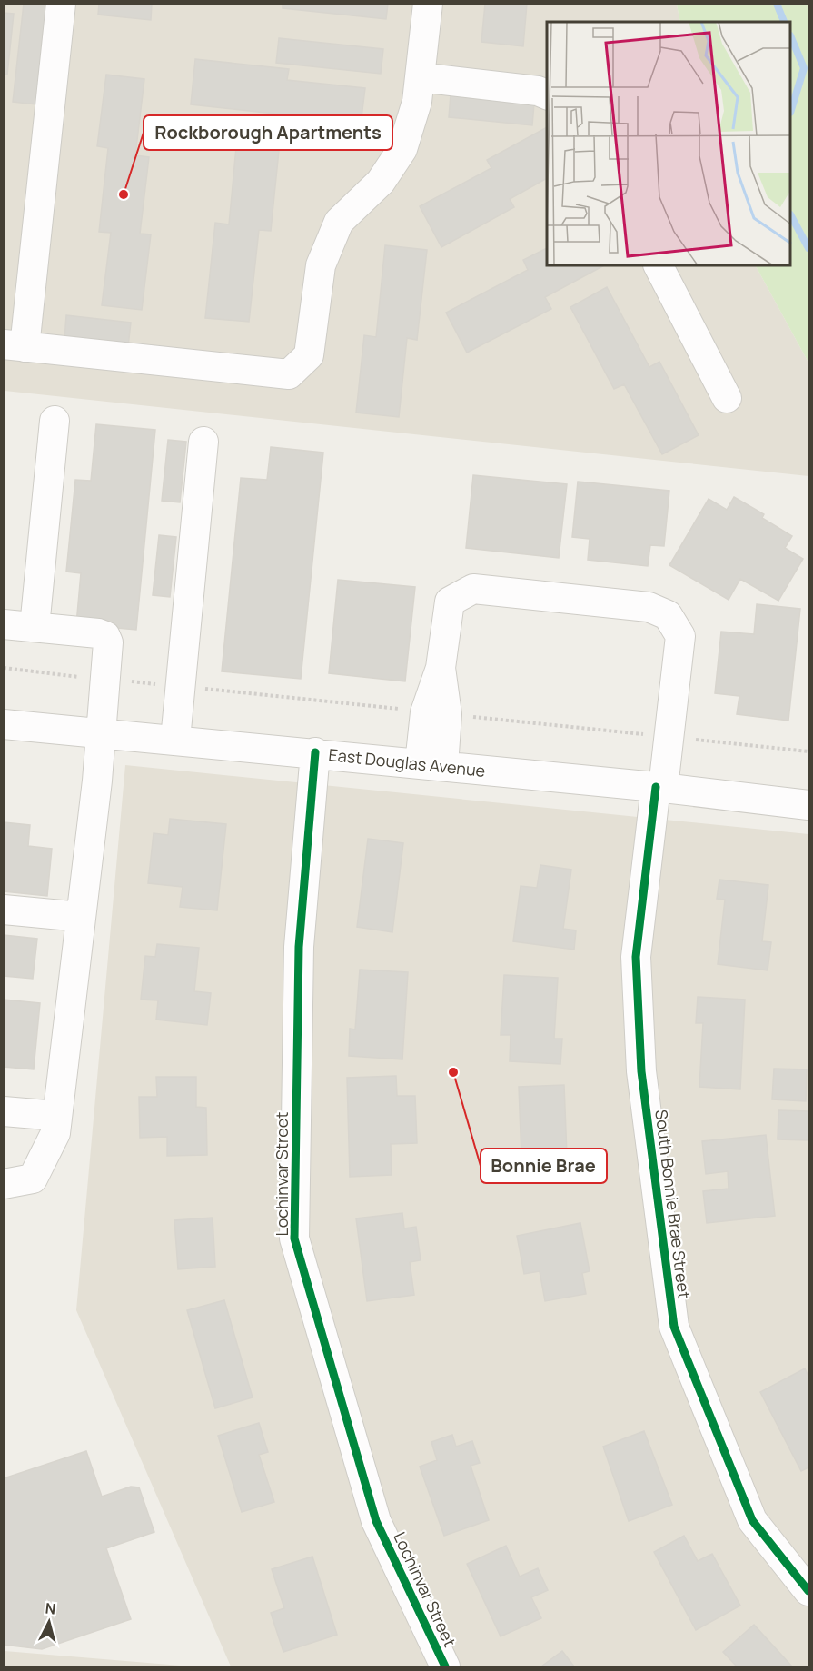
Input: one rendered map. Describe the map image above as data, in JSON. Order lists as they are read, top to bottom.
{
  "streets": {
    "street": ["East Douglas Avenue", "Lochinvar Street", "South Bonnie Brae Street"]
  },
  "crossings": [
    ["East Douglas Avenue", "Lochinvar Street"],
    ["East Douglas Avenue", "South Bonnie Brae Street"]
  ],
  "places": ["Rockborough Apartments", "Bonnie Brae"],
  "north": "top"
}
